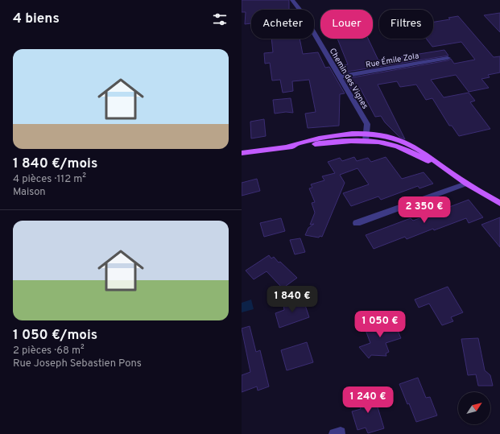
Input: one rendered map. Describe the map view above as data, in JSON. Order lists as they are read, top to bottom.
{
  "streets": {
    "street": ["Rue Émile Zola", "Chemin des Vignes"]
  },
  "crossings": [
    ["Rue Émile Zola", "Chemin des Vignes"]
  ],
  "north": "top right",
  "page": {
    "heading": "4 biens",
    "chip": ["Acheter", "Louer", "Filtres"],
    "list": [
      {
        "name": "1 840 €/mois",
        "note": "4 pièces · 112 m² · Maison"
      },
      {
        "name": "1 050 €/mois",
        "note": "2 pièces · 68 m² · Rue Joseph Sebastien Pons"
      }
    ],
    "price": [
      "2 350 €",
      "1 840 €",
      "1 050 €",
      "1 240 €"
    ]
  }
}
